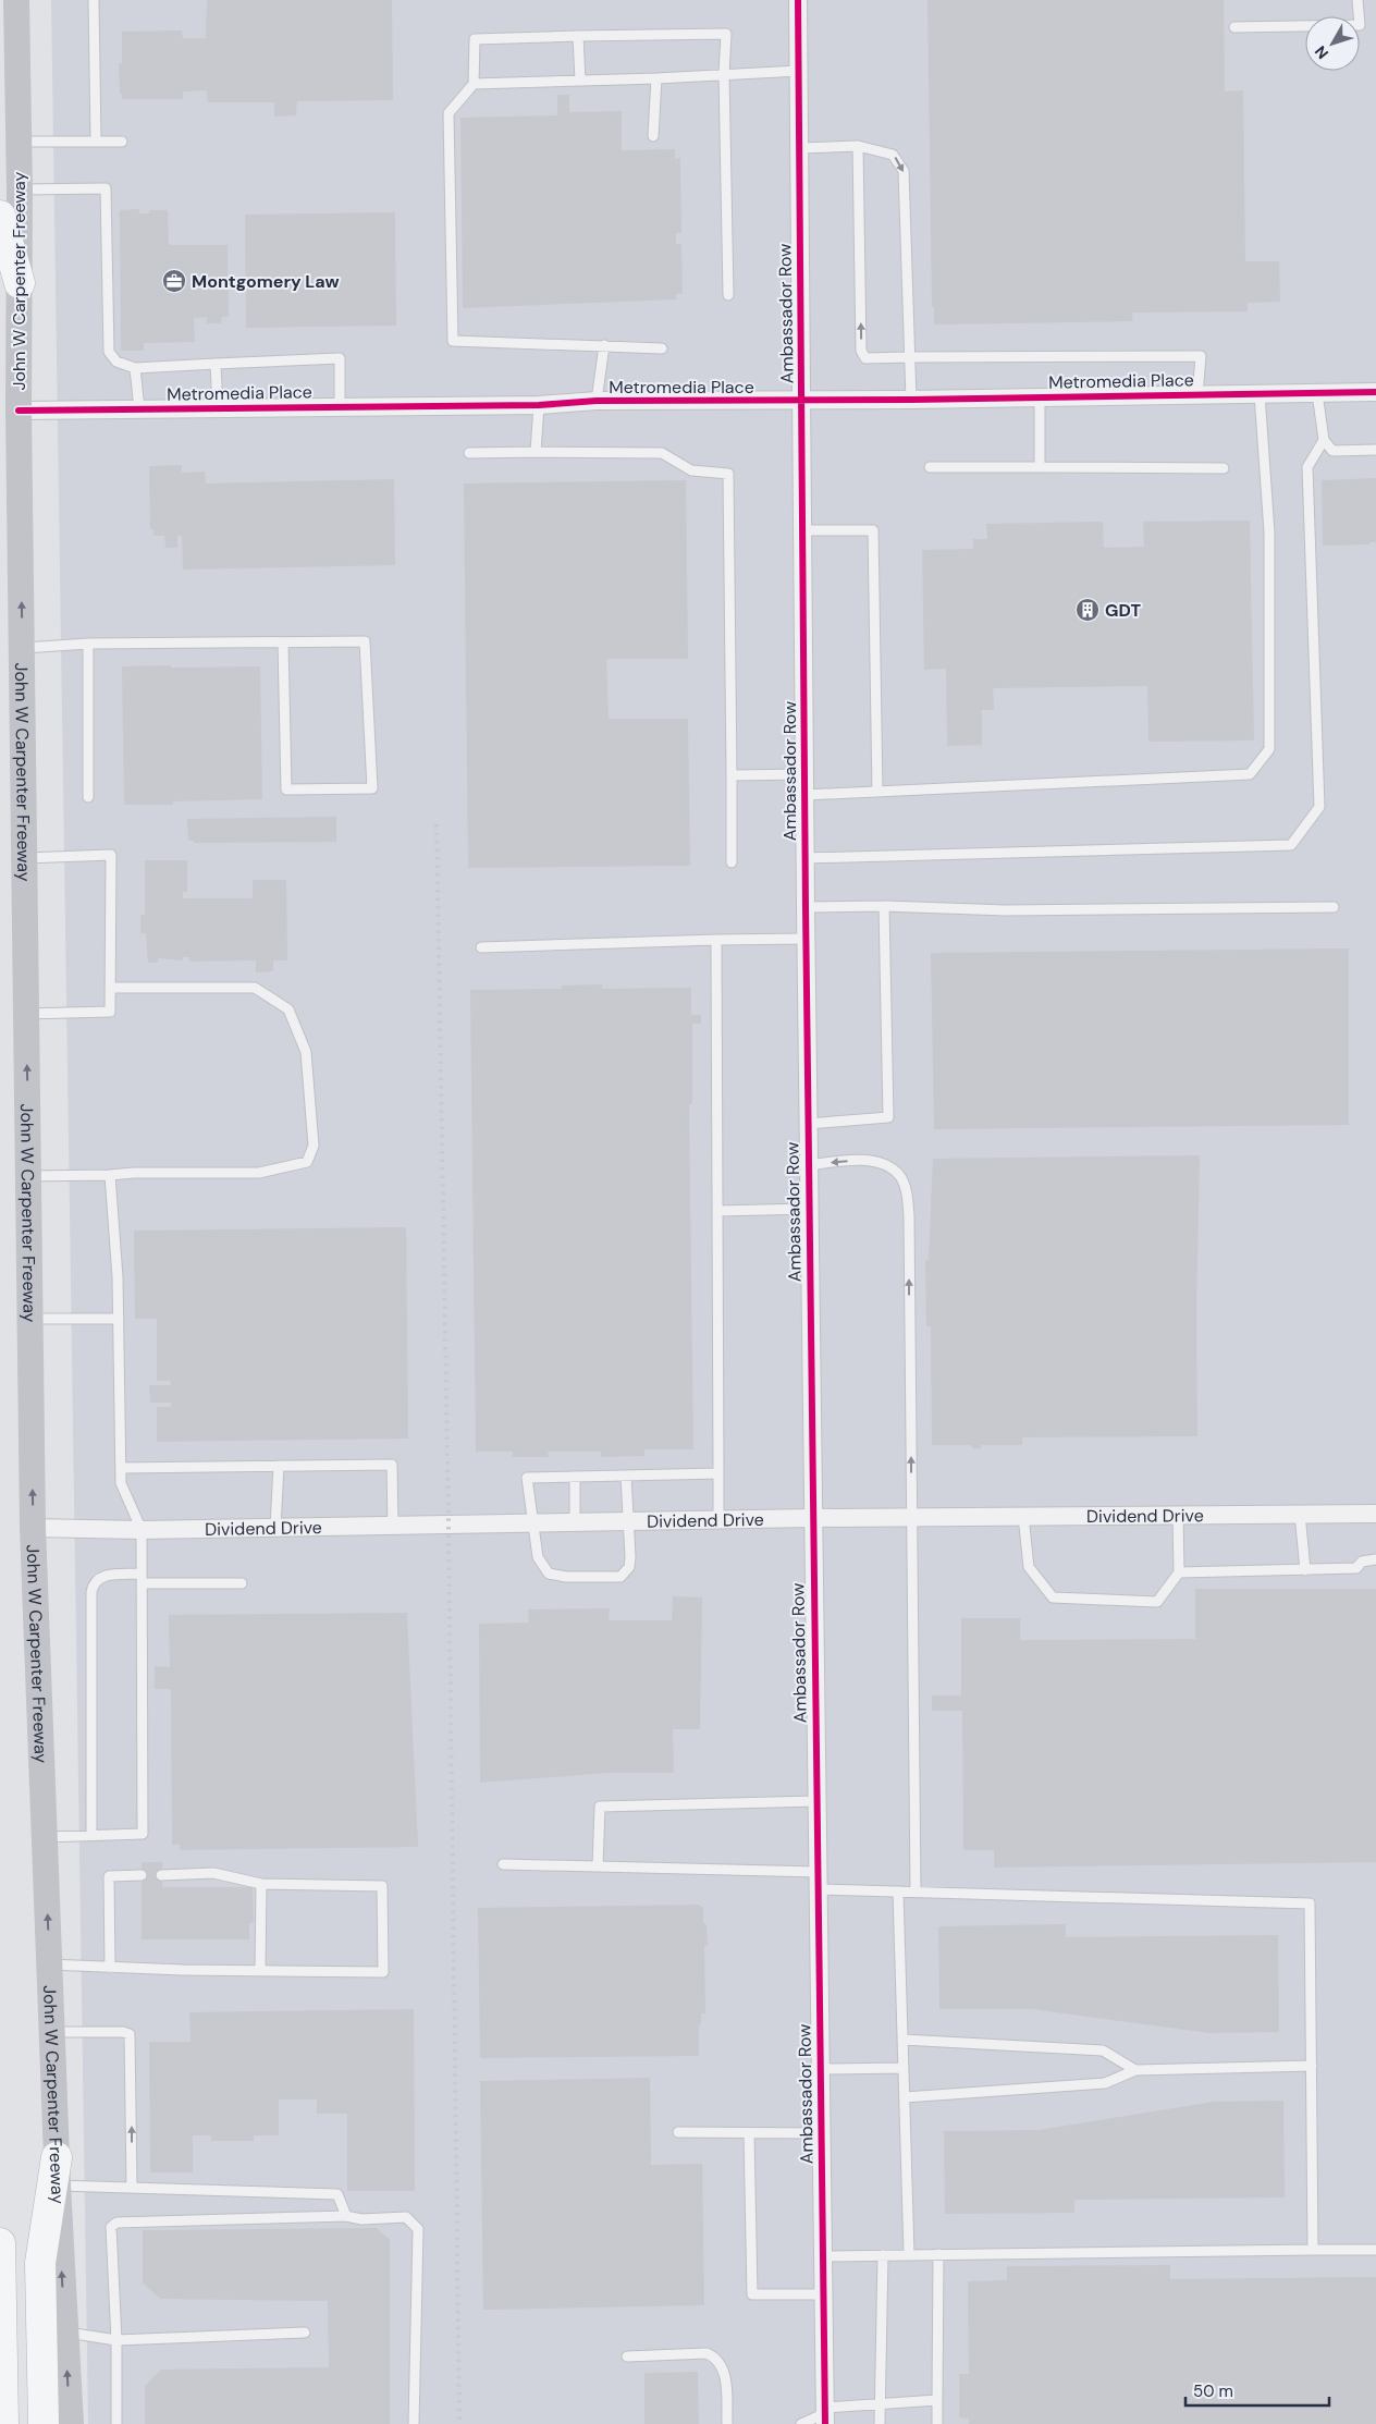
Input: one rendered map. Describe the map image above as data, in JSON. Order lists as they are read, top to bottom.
{
  "streets": {
    "main road": ["John W Carpenter Freeway"],
    "street": ["Ambassador Row", "Metromedia Place", "Dividend Drive"]
  },
  "crossings": [
    ["John W Carpenter Freeway", "Metromedia Place"],
    ["John W Carpenter Freeway", "Dividend Drive"],
    ["Ambassador Row", "Metromedia Place"],
    ["Ambassador Row", "Dividend Drive"]
  ],
  "one_way": ["John W Carpenter Freeway"],
  "places": {
    "office": ["Montgomery Law"],
    "building": ["GDT"]
  },
  "scale_bar": "50 m",
  "north": "bottom left"
}
